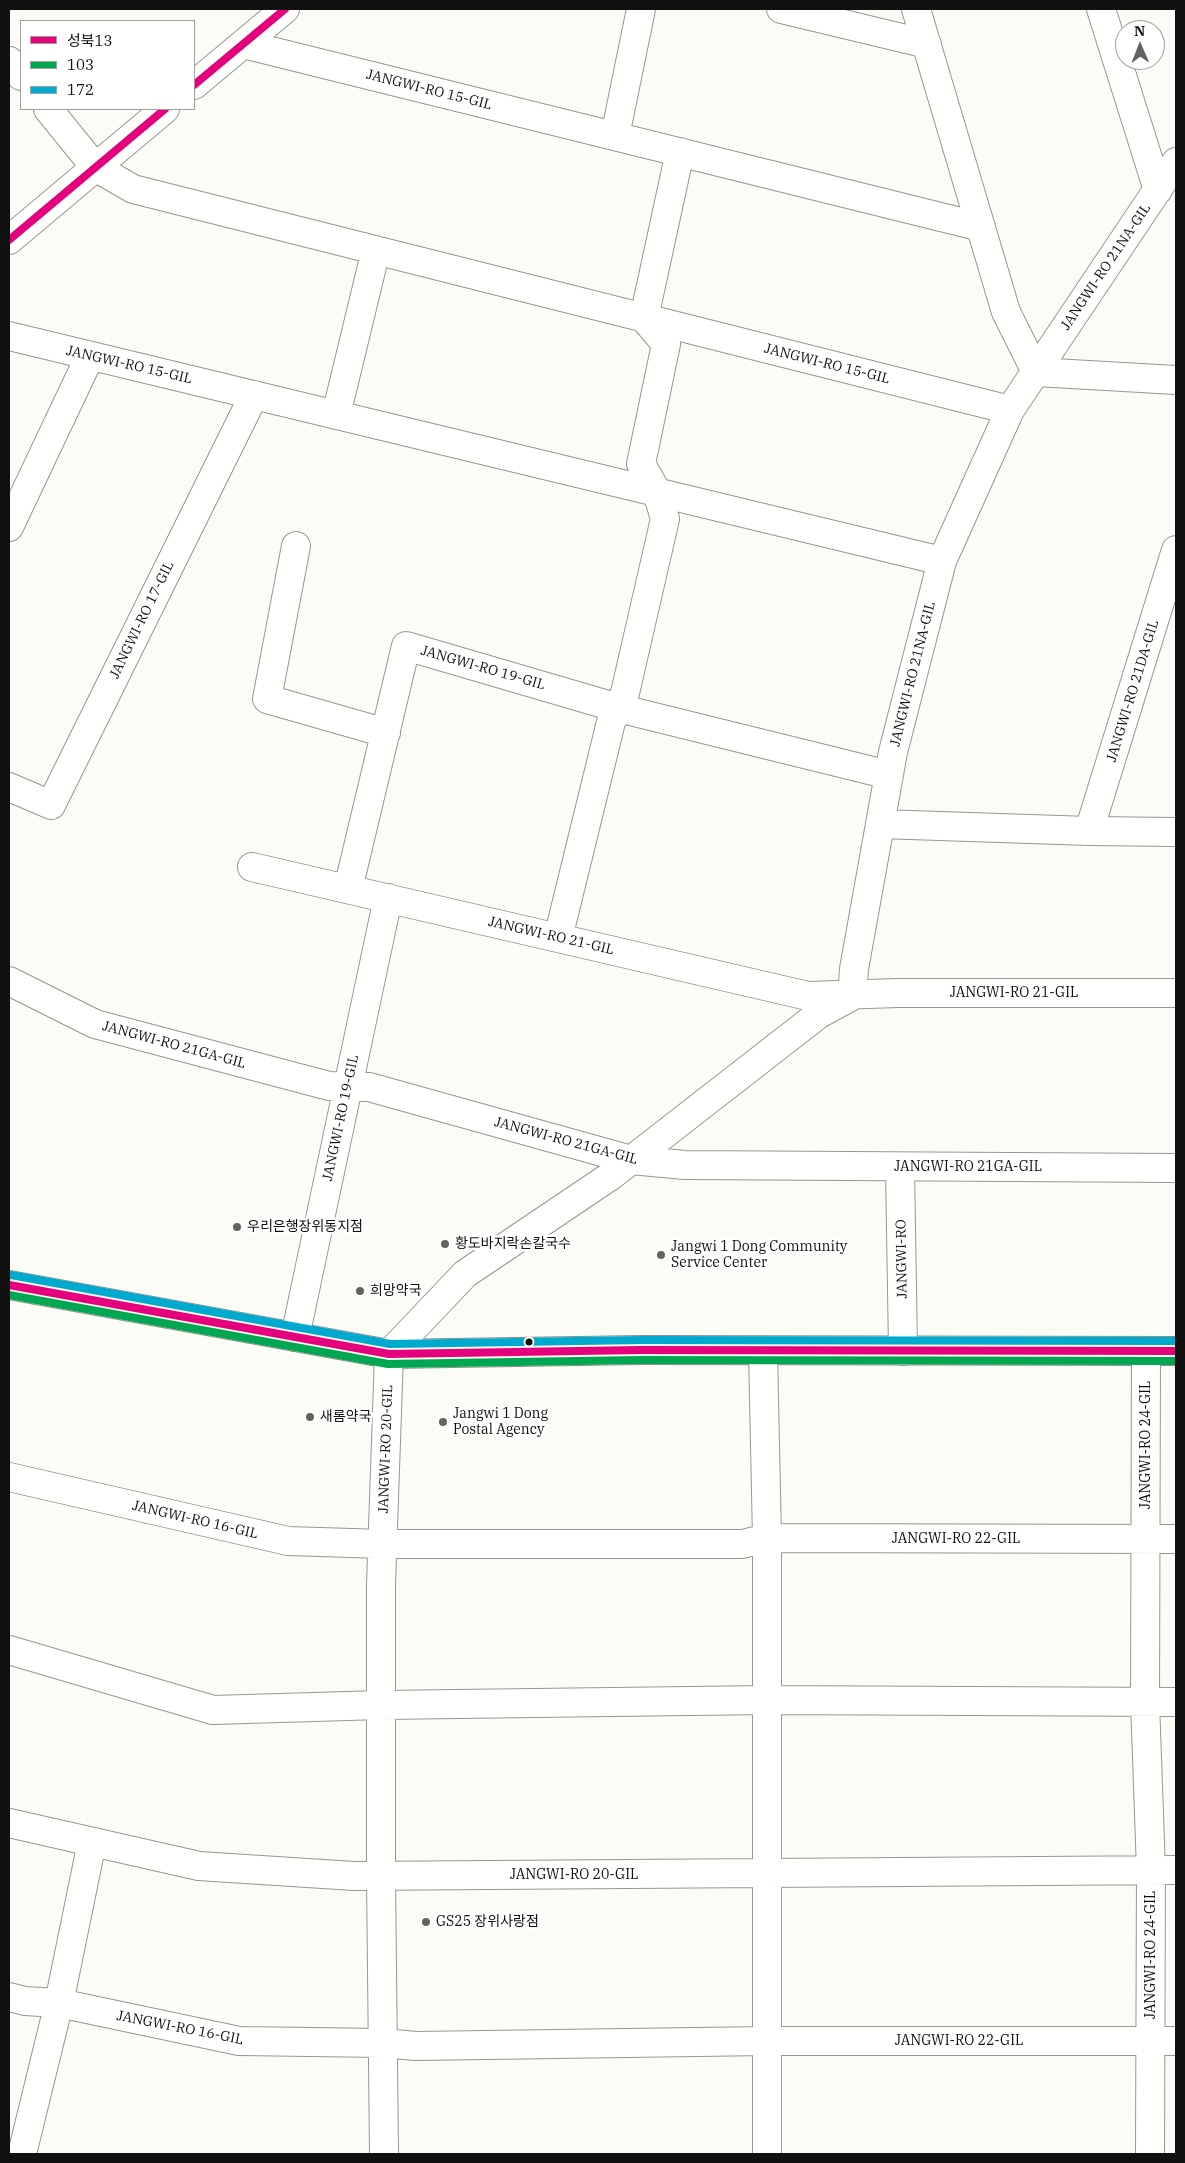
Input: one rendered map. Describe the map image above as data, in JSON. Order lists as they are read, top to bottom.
{
  "streets": {
    "street": [
      "JANGWI-RO 15-GIL",
      "JANGWI-RO 21NA-GIL",
      "JANGWI-RO 17-GIL",
      "JANGWI-RO 19-GIL",
      "JANGWI-RO 21DA-GIL",
      "JANGWI-RO 21-GIL",
      "JANGWI-RO 21GA-GIL",
      "JANGWI-RO",
      "JANGWI-RO 24-GIL",
      "JANGWI-RO 20-GIL",
      "JANGWI-RO 16-GIL",
      "JANGWI-RO 22-GIL"
    ]
  },
  "crossings": [
    ["JANGWI-RO 15-GIL", "JANGWI-RO 21NA-GIL"],
    ["JANGWI-RO 15-GIL", "JANGWI-RO 17-GIL"],
    ["JANGWI-RO 21NA-GIL", "JANGWI-RO 19-GIL"],
    ["JANGWI-RO 21NA-GIL", "JANGWI-RO 21-GIL"],
    ["JANGWI-RO 19-GIL", "JANGWI-RO 21-GIL"],
    ["JANGWI-RO 19-GIL", "JANGWI-RO 21GA-GIL"],
    ["JANGWI-RO 21-GIL", "JANGWI-RO 21GA-GIL"],
    ["JANGWI-RO 21-GIL", "JANGWI-RO 20-GIL"],
    ["JANGWI-RO 21GA-GIL", "JANGWI-RO"],
    ["JANGWI-RO 24-GIL", "JANGWI-RO 22-GIL"],
    ["JANGWI-RO 20-GIL", "JANGWI-RO 16-GIL"]
  ],
  "places": [
    "우리은행장위동지점",
    "황도바지락손칼국수",
    "Jangwi 1 Dong Community Service Center",
    "희망약국",
    "새롬약국",
    "Jangwi 1 Dong Postal Agency",
    "GS25 장위사랑점"
  ],
  "lines": ["transit line 성북13", "transit line 172", "transit line 103"],
  "legend": ["성북13", "103", "172"],
  "north": "top"
}
